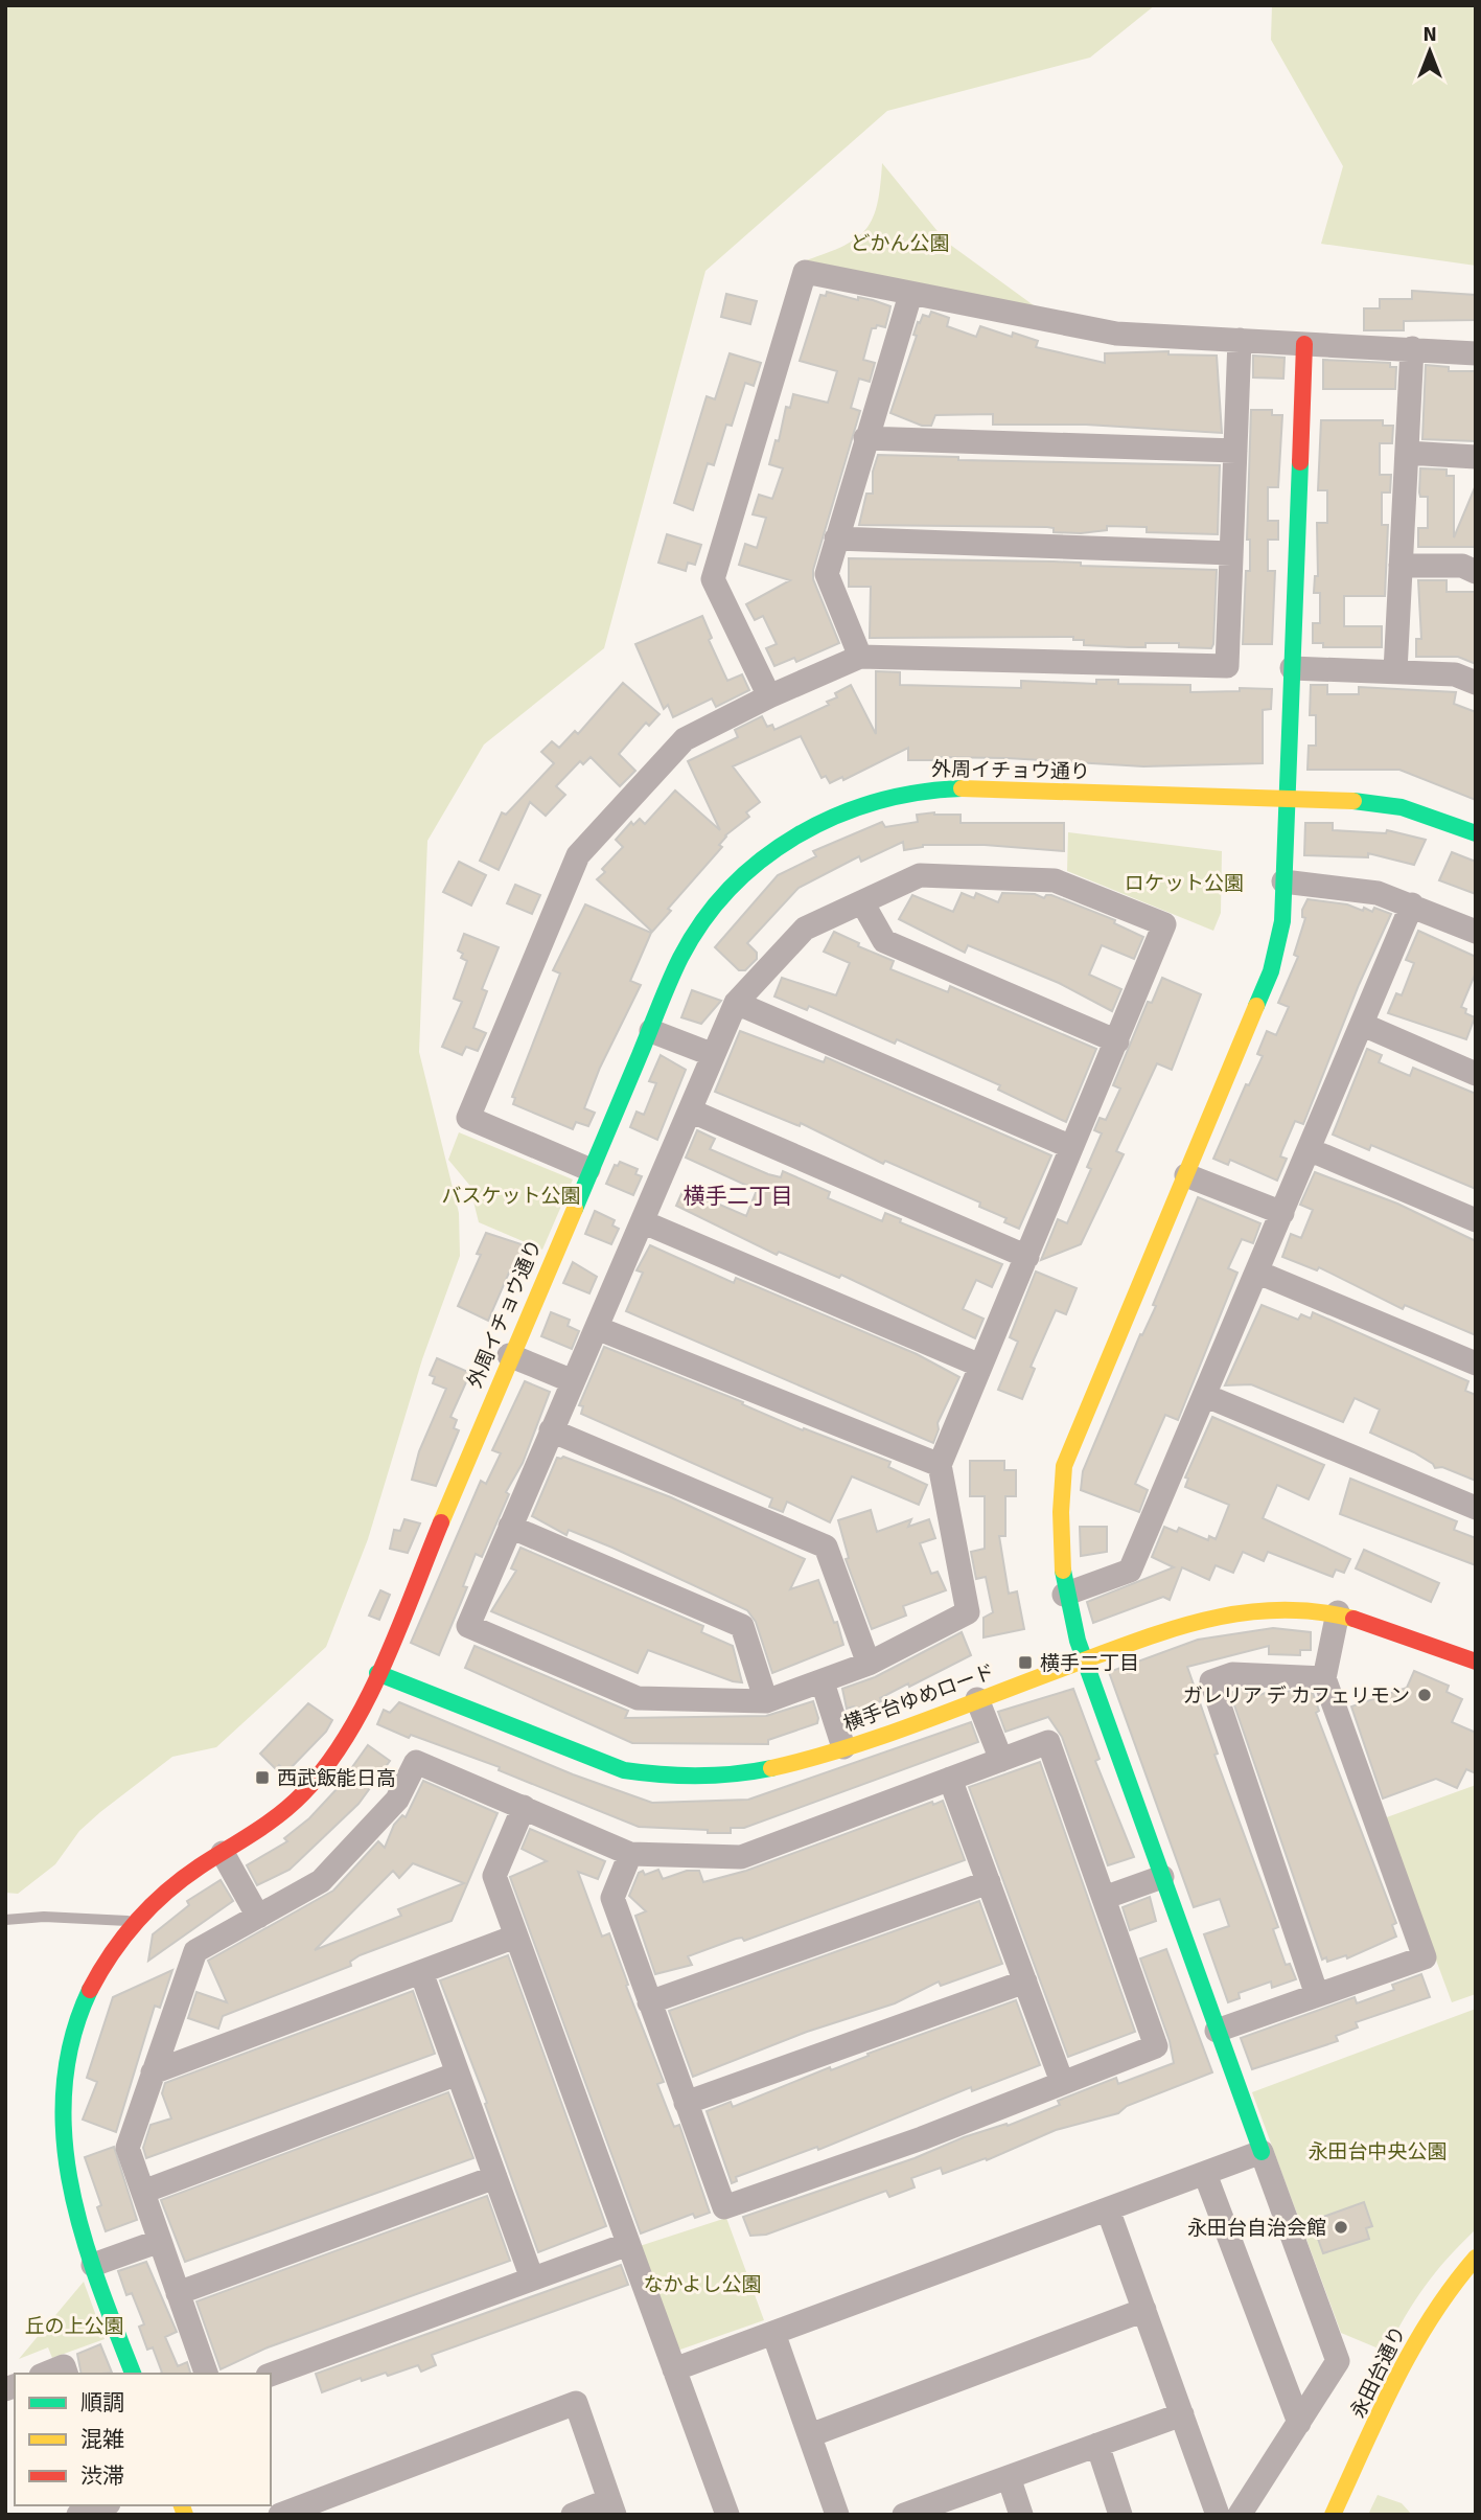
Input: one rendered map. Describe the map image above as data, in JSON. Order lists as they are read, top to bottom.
{
  "streets": {
    "street": ["外周イチョウ通り", "横手台ゆめロード", "永田台通り"]
  },
  "crossings": [
    ["外周イチョウ通り", "横手台ゆめロード"]
  ],
  "districts": ["横手二丁目"],
  "parks": [
    "どかん公園",
    "ロケット公園",
    "バスケット公園",
    "永田台中央公園",
    "なかよし公園",
    "丘の上公園"
  ],
  "places": {
    "transit": ["横手二丁目", "西武飯能日高"],
    "other": ["ガレリア デ カフェリモン", "永田台自治会館"]
  },
  "legend": ["順調", "混雑", "渋滞"],
  "north": "top"
}
